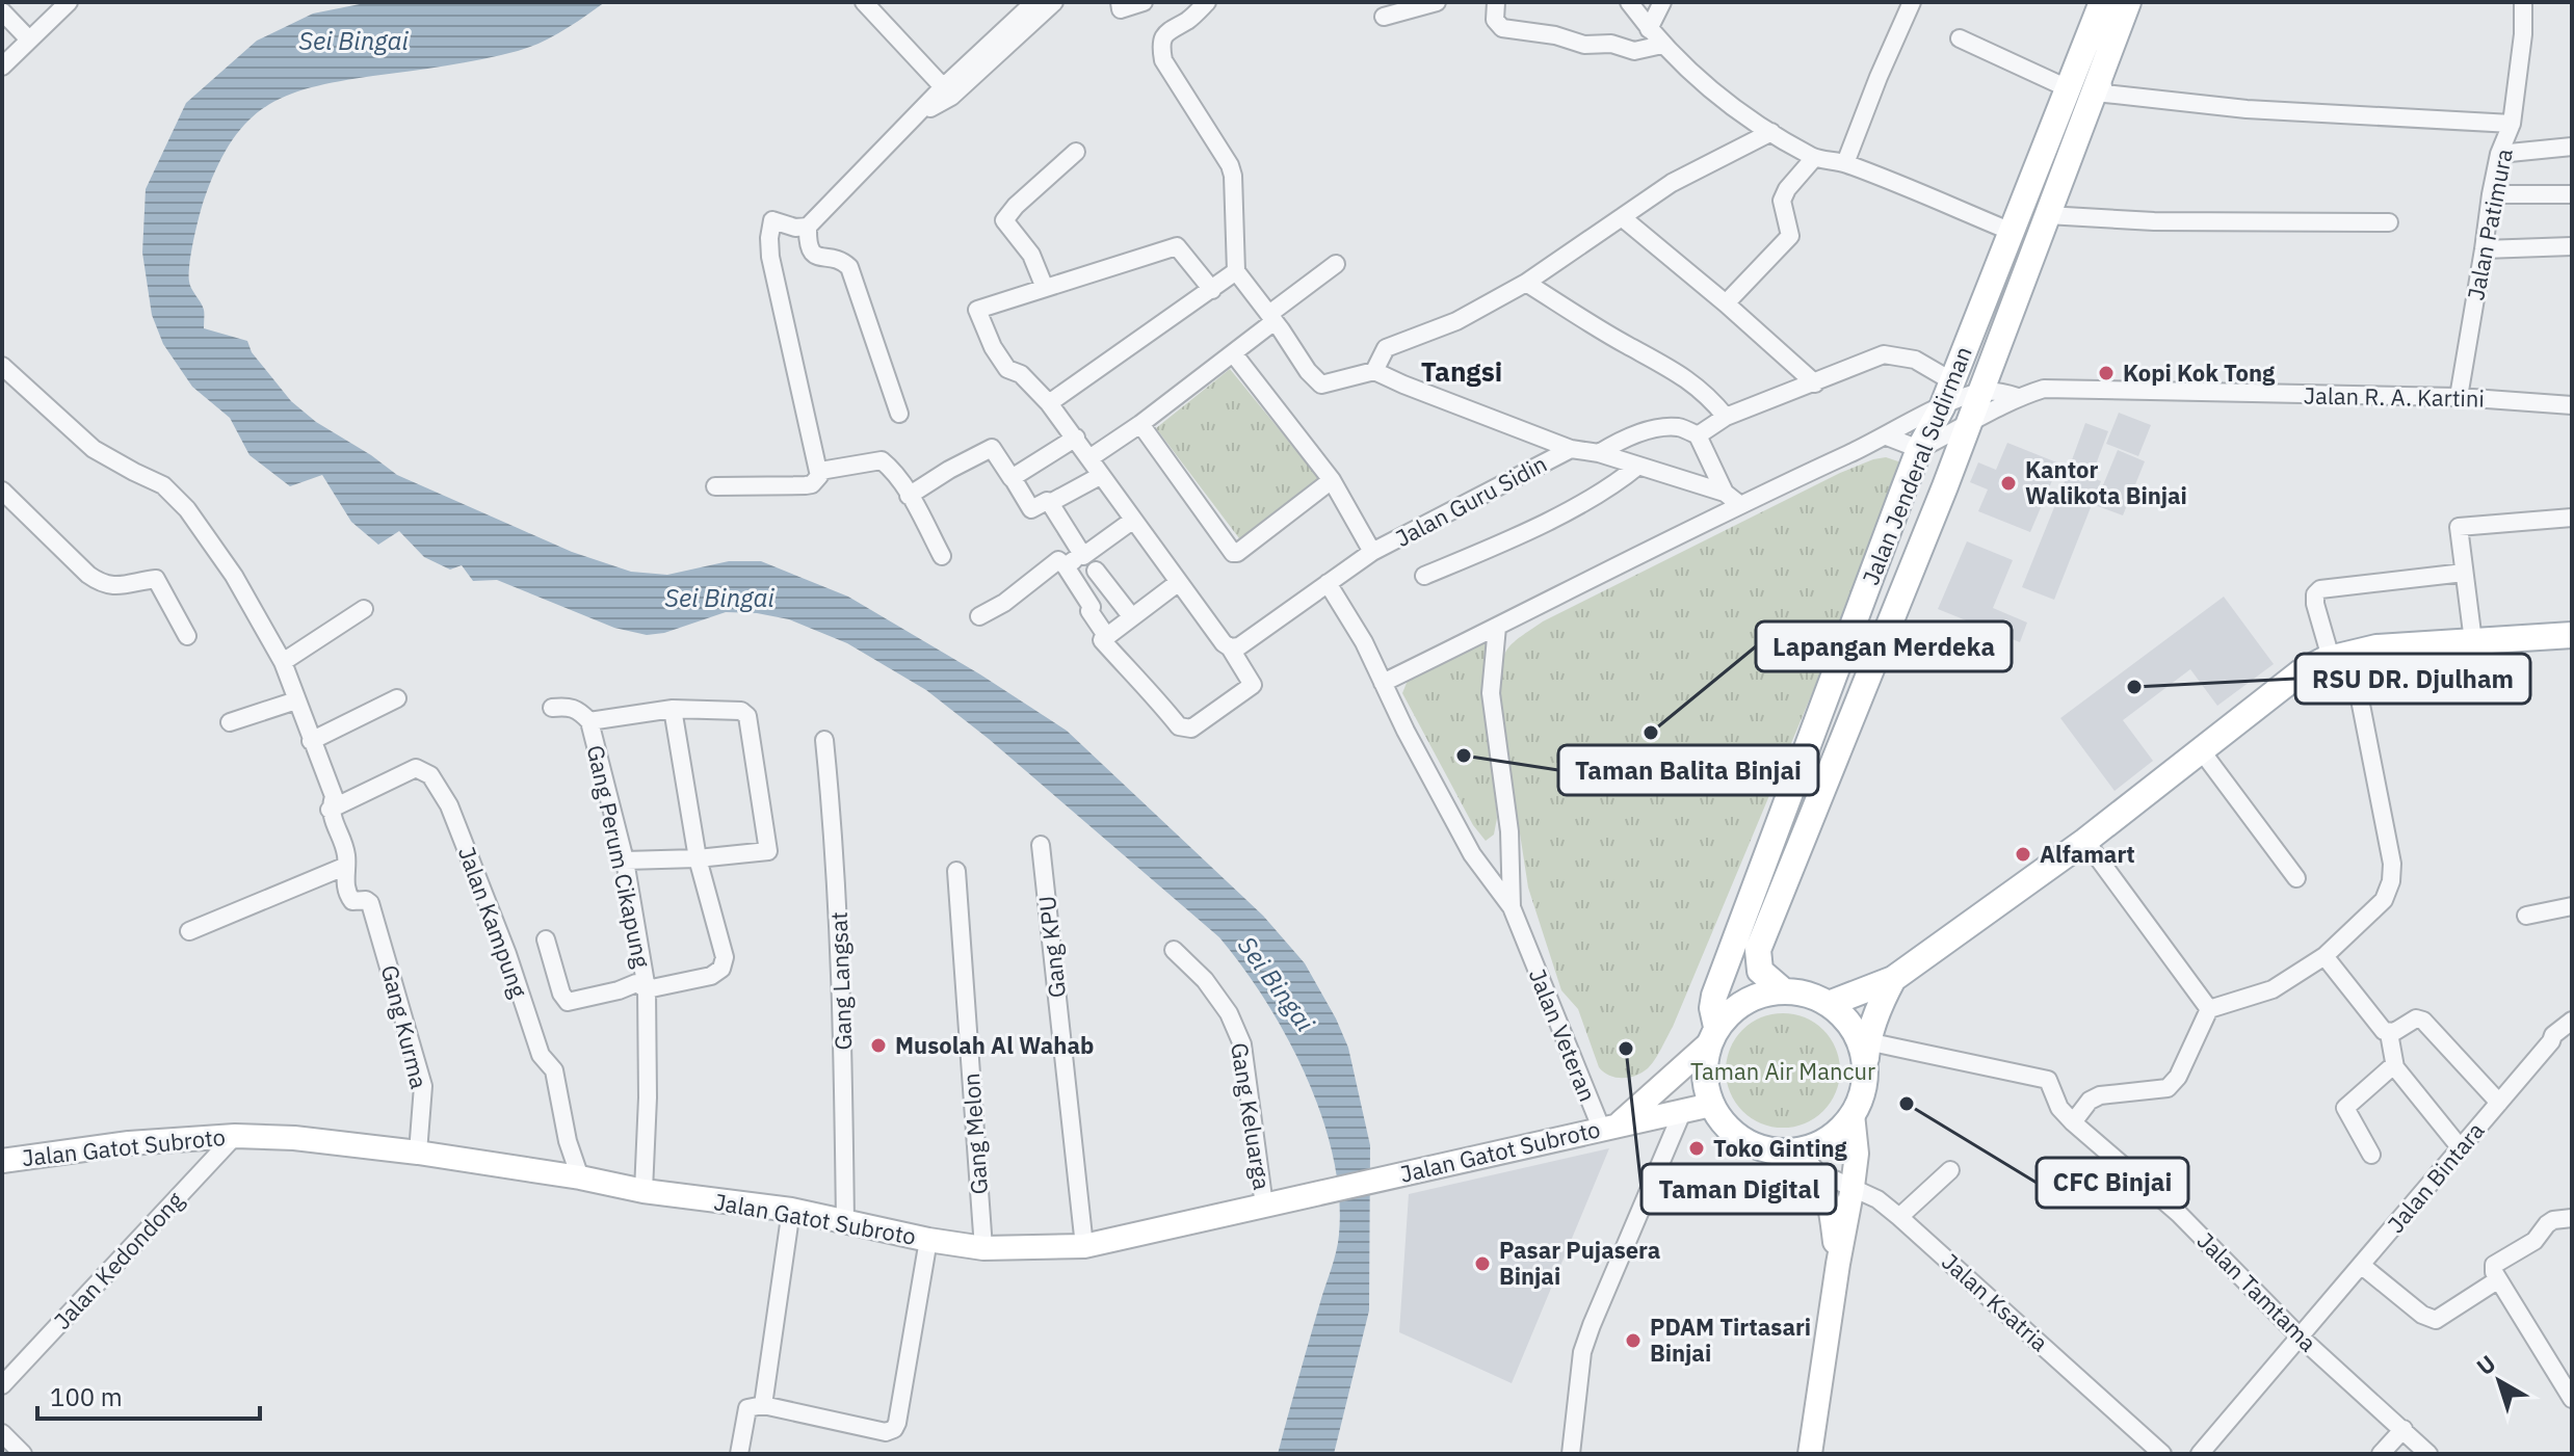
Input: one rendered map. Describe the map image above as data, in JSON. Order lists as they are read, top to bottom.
{
  "streets": {
    "main road": ["Jalan Jenderal Sudirman", "Jalan Gatot Subroto"],
    "street": [
      "Jalan Patimura",
      "Jalan R. A. Kartini",
      "Jalan Guru Sidin",
      "Gang Perum Cikapung",
      "Jalan Kampung",
      "Gang KPU",
      "Gang Langsat",
      "Gang Kurma",
      "Jalan Veteran",
      "Gang Keluarga",
      "Gang Melon",
      "Jalan Bintara",
      "Jalan Kedondong",
      "Jalan Tamtama",
      "Jalan Ksatria"
    ]
  },
  "crossings": [
    ["Jalan Patimura", "Jalan R. A. Kartini"],
    ["Jalan R. A. Kartini", "Jalan Jenderal Sudirman"],
    ["Jalan Jenderal Sudirman", "Jalan Gatot Subroto"],
    ["Gang Perum Cikapung", "Jalan Gatot Subroto"],
    ["Jalan Kampung", "Jalan Gatot Subroto"],
    ["Gang KPU", "Jalan Gatot Subroto"],
    ["Gang Langsat", "Jalan Gatot Subroto"],
    ["Gang Kurma", "Jalan Gatot Subroto"],
    ["Jalan Veteran", "Jalan Gatot Subroto"],
    ["Gang Keluarga", "Jalan Gatot Subroto"],
    ["Gang Melon", "Jalan Gatot Subroto"],
    ["Jalan Gatot Subroto", "Jalan Kedondong"],
    ["Jalan Bintara", "Jalan Tamtama"]
  ],
  "districts": ["Tangsi"],
  "water": ["Sei Bingai"],
  "parks": ["Taman Air Mancur"],
  "places": [
    "Kopi Kok Tong",
    "Kantor Walikota Binjai",
    "RSU DR. Djulham",
    "Lapangan Merdeka",
    "Taman Balita Binjai",
    "Alfamart",
    "Musolah Al Wahab",
    "Taman Digital",
    "CFC Binjai",
    "Toko Ginting",
    "Pasar Pujasera Binjai",
    "PDAM Tirtasari Binjai"
  ],
  "scale_bar": "100 m",
  "north": "top left"
}
